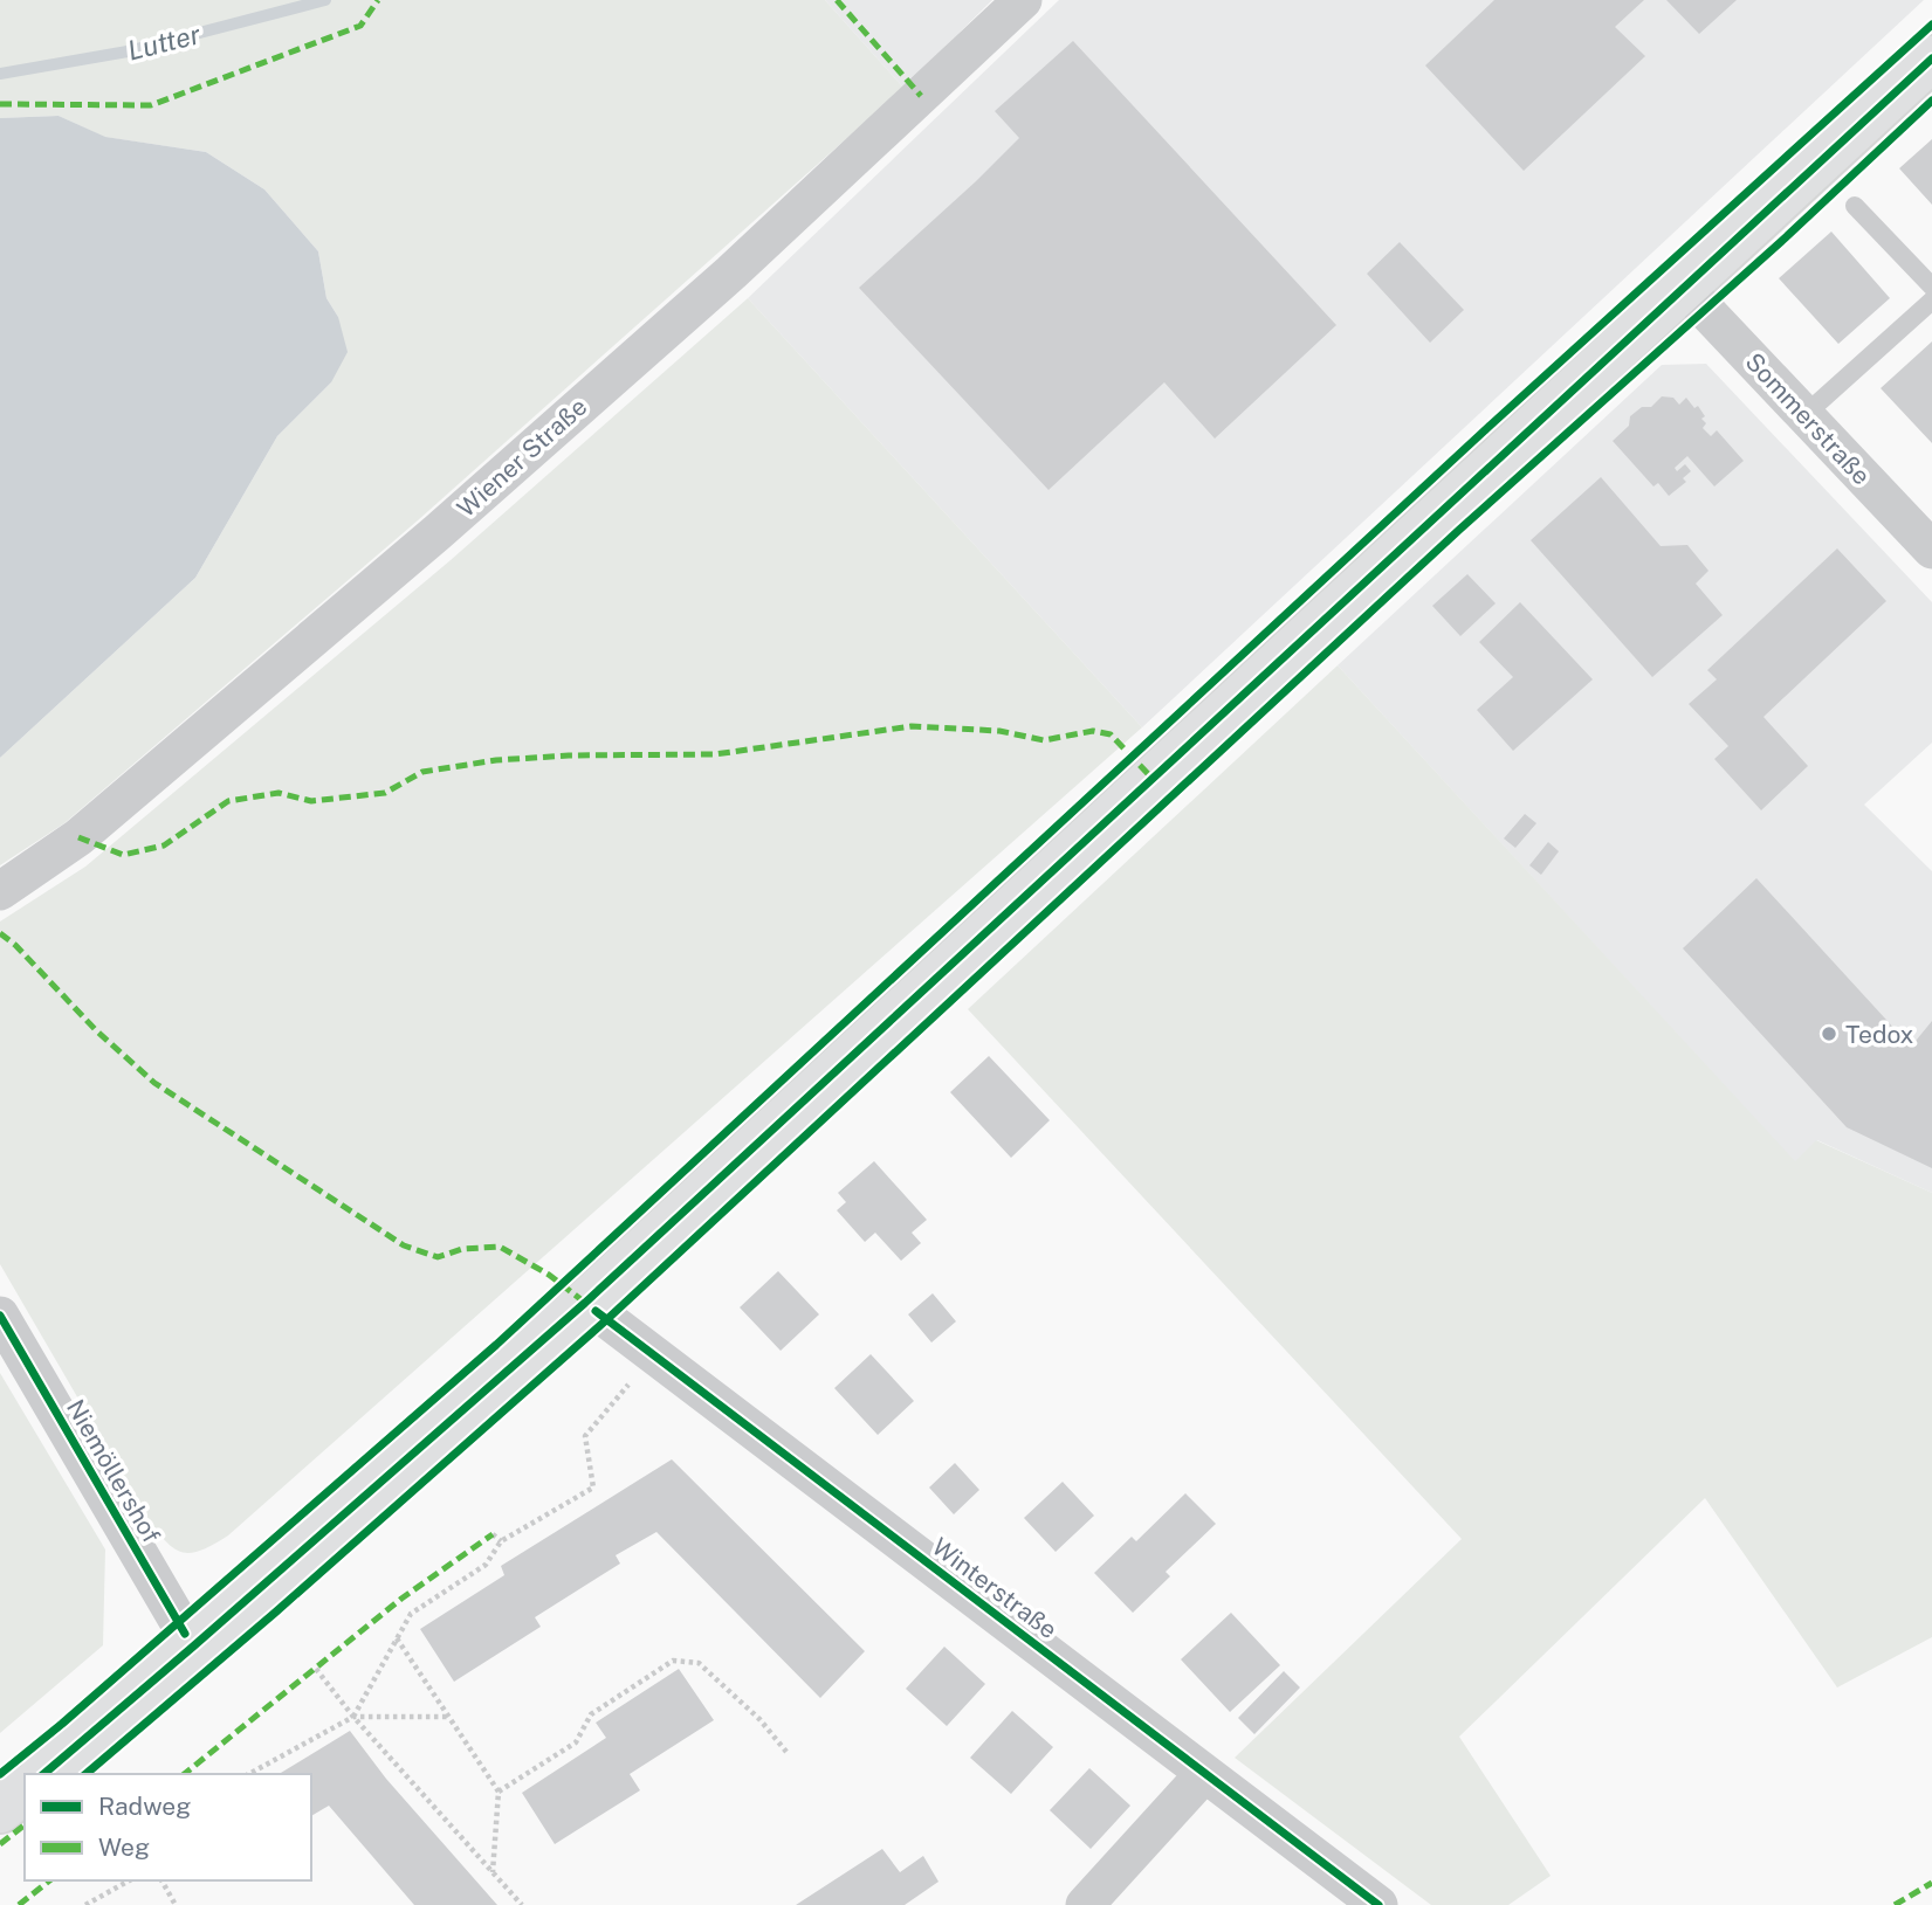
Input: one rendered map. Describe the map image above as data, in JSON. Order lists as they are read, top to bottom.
{
  "streets": {
    "street": [
      "Sommerstraße",
      "Wiener Straße",
      "Niemöllershof",
      "Winterstraße"
    ]
  },
  "water": ["Lutter"],
  "places": ["Tedox"],
  "legend": ["Radweg", "Weg"]
}
